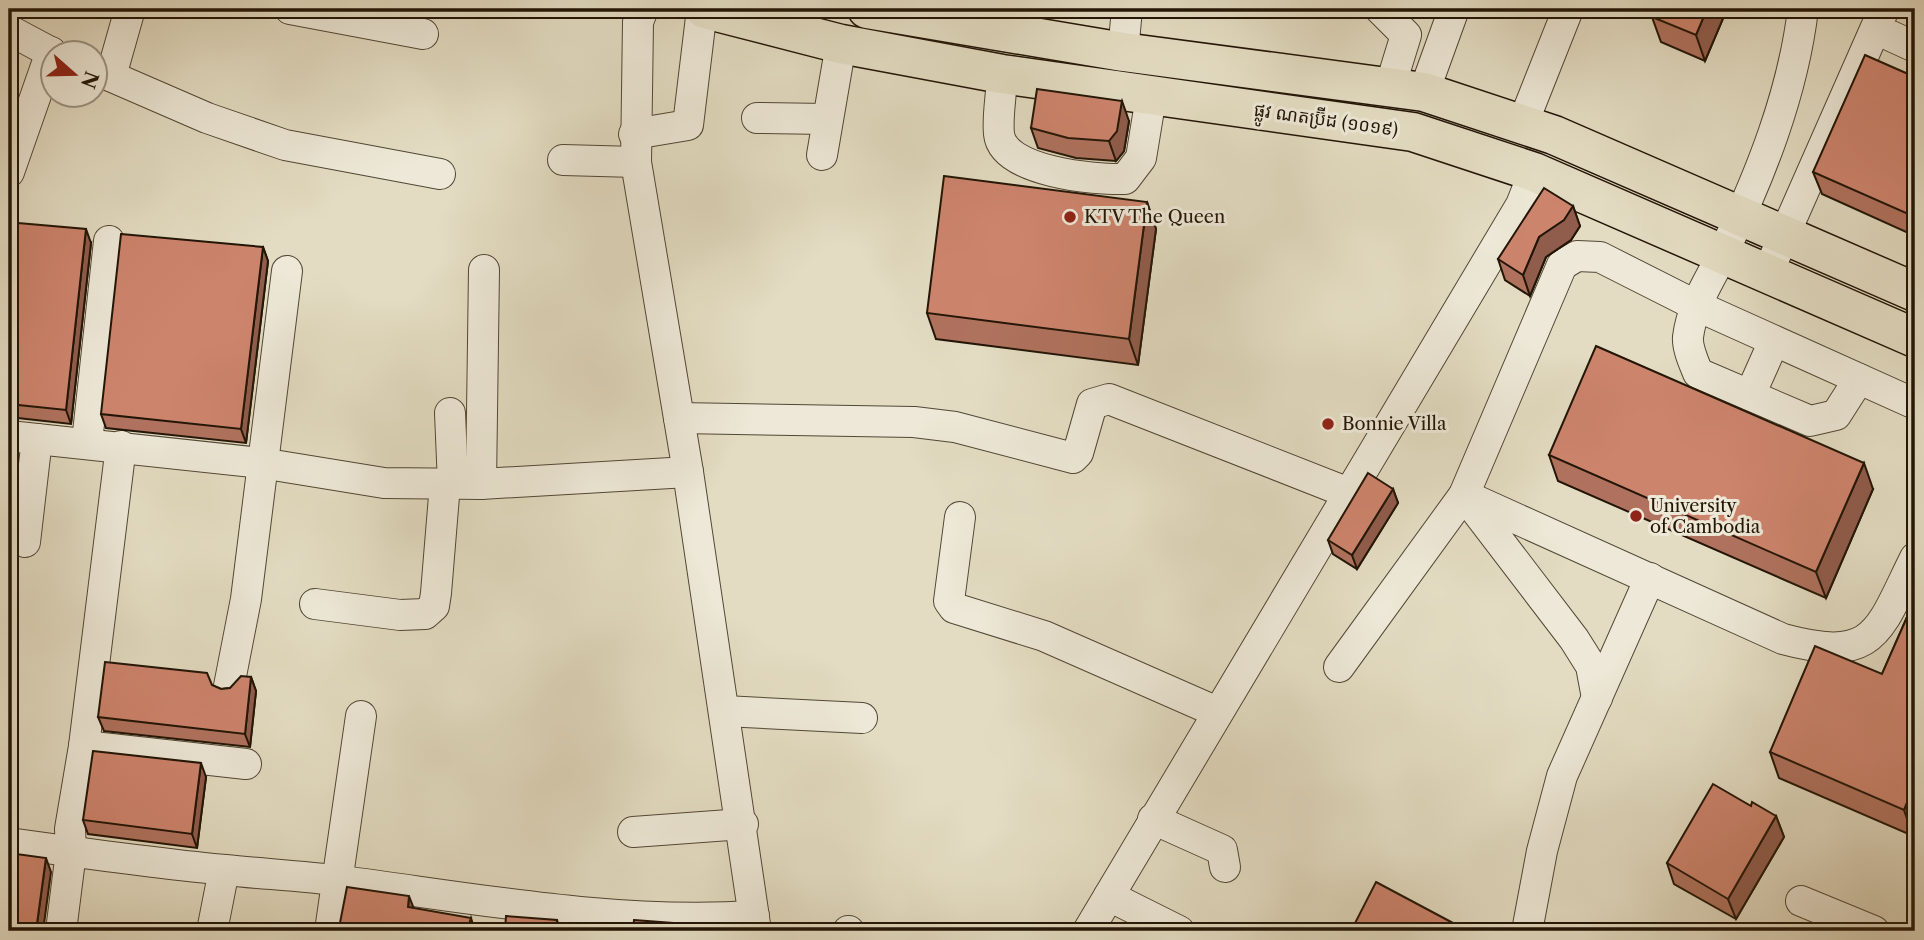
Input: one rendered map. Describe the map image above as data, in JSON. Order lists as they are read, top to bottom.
{
  "streets": {
    "main road": ["ផ្លូវ ណតប្រ៊ីដ (១០១៩)"]
  },
  "places": ["KTV The Queen", "Bonnie Villa", "University of Cambodia"],
  "north": "right"
}
